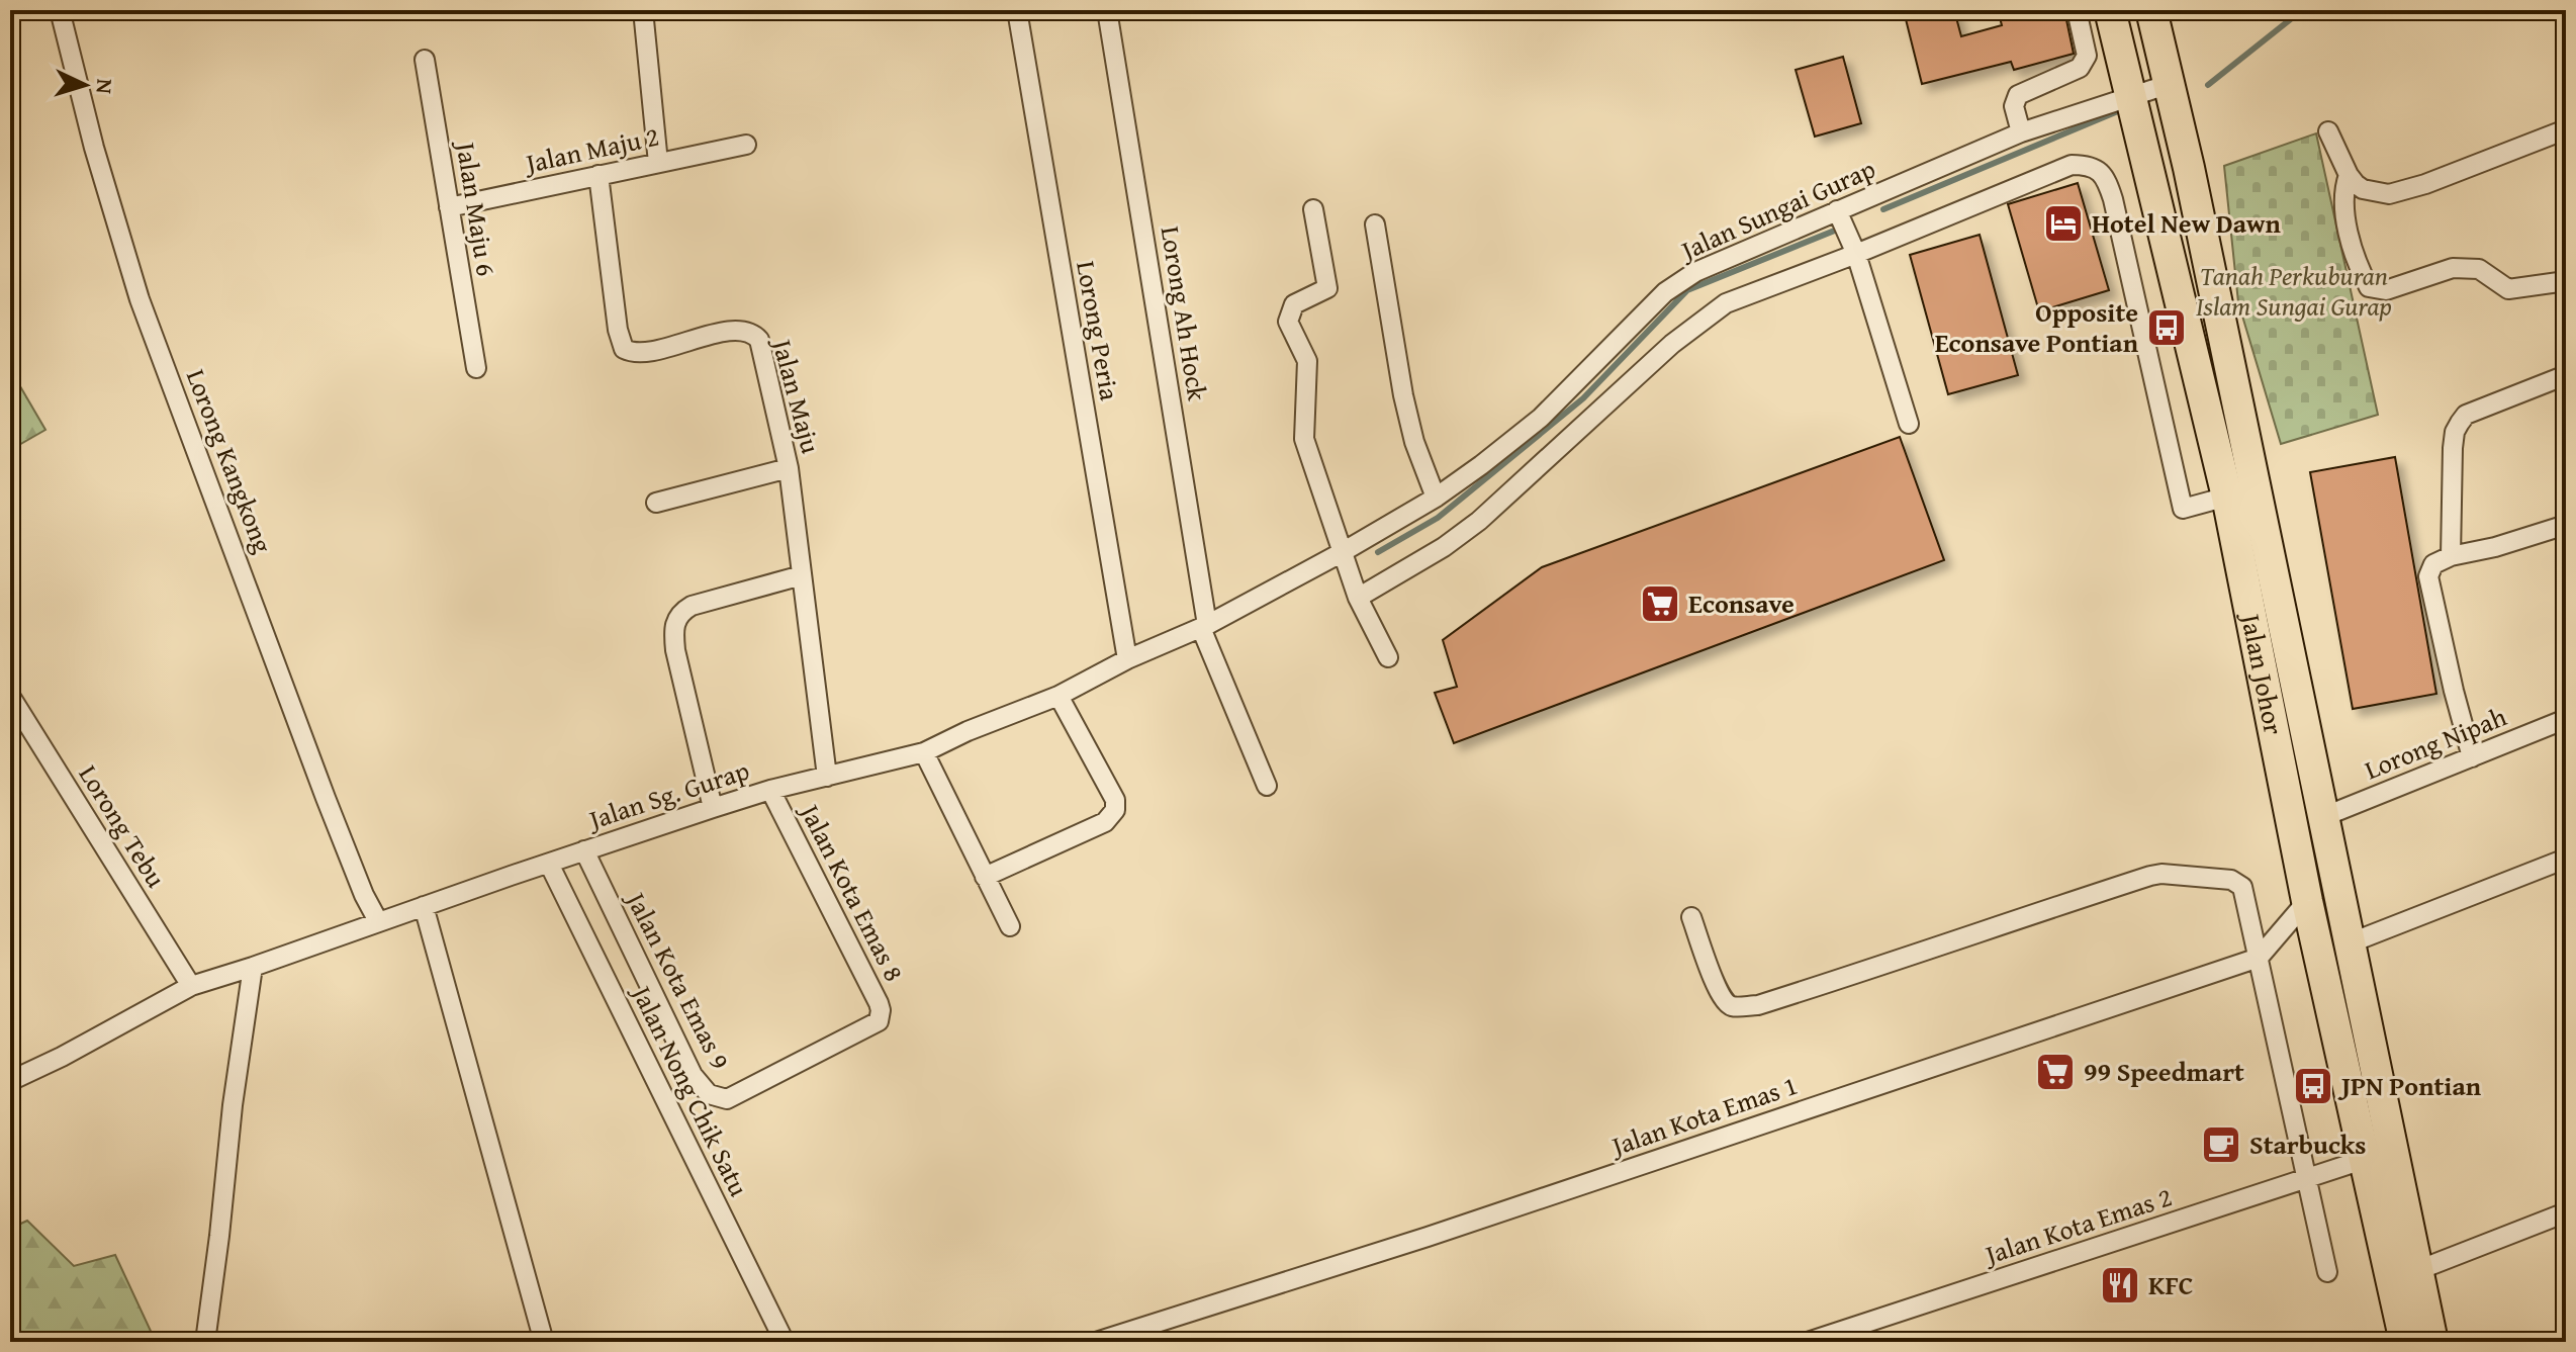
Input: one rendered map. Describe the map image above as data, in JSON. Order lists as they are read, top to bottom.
{
  "streets": {
    "highway": ["Jalan Johor"],
    "street": [
      "Jalan Maju 2",
      "Jalan Maju 6",
      "Jalan Sungai Gurap",
      "Lorong Ah Hock",
      "Lorong Peria",
      "Jalan Maju",
      "Lorong Kangkong",
      "Lorong Nipah",
      "Jalan Sg. Gurap",
      "Lorong Tebu",
      "Jalan Kota Emas 8",
      "Jalan Kota Emas 9",
      "Jalan Nong Chik Satu",
      "Jalan Kota Emas 1",
      "Jalan Kota Emas 2"
    ]
  },
  "crossings": [
    ["Jalan Maju 2", "Jalan Maju 6"],
    ["Jalan Maju 2", "Jalan Maju"],
    ["Jalan Sungai Gurap", "Jalan Johor"],
    ["Jalan Sungai Gurap", "Jalan Sg. Gurap"],
    ["Lorong Ah Hock", "Jalan Sg. Gurap"],
    ["Lorong Peria", "Jalan Sg. Gurap"],
    ["Jalan Maju", "Jalan Sg. Gurap"],
    ["Lorong Kangkong", "Jalan Sg. Gurap"],
    ["Jalan Johor", "Lorong Nipah"],
    ["Jalan Johor", "Jalan Kota Emas 2"],
    ["Jalan Sg. Gurap", "Lorong Tebu"],
    ["Jalan Sg. Gurap", "Jalan Kota Emas 8"],
    ["Jalan Sg. Gurap", "Jalan Kota Emas 9"],
    ["Jalan Sg. Gurap", "Jalan Nong Chik Satu"],
    ["Jalan Kota Emas 8", "Jalan Kota Emas 9"]
  ],
  "parks": ["Tanah Perkuburan Islam Sungai Gurap"],
  "places": {
    "hotel": ["Hotel New Dawn"],
    "bus stop": ["Opposite Econsave Pontian", "JPN Pontian"],
    "supermarket": ["Econsave", "99 Speedmart"],
    "cafe": ["Starbucks"],
    "restaurant": ["KFC"]
  },
  "north": "right"
}
